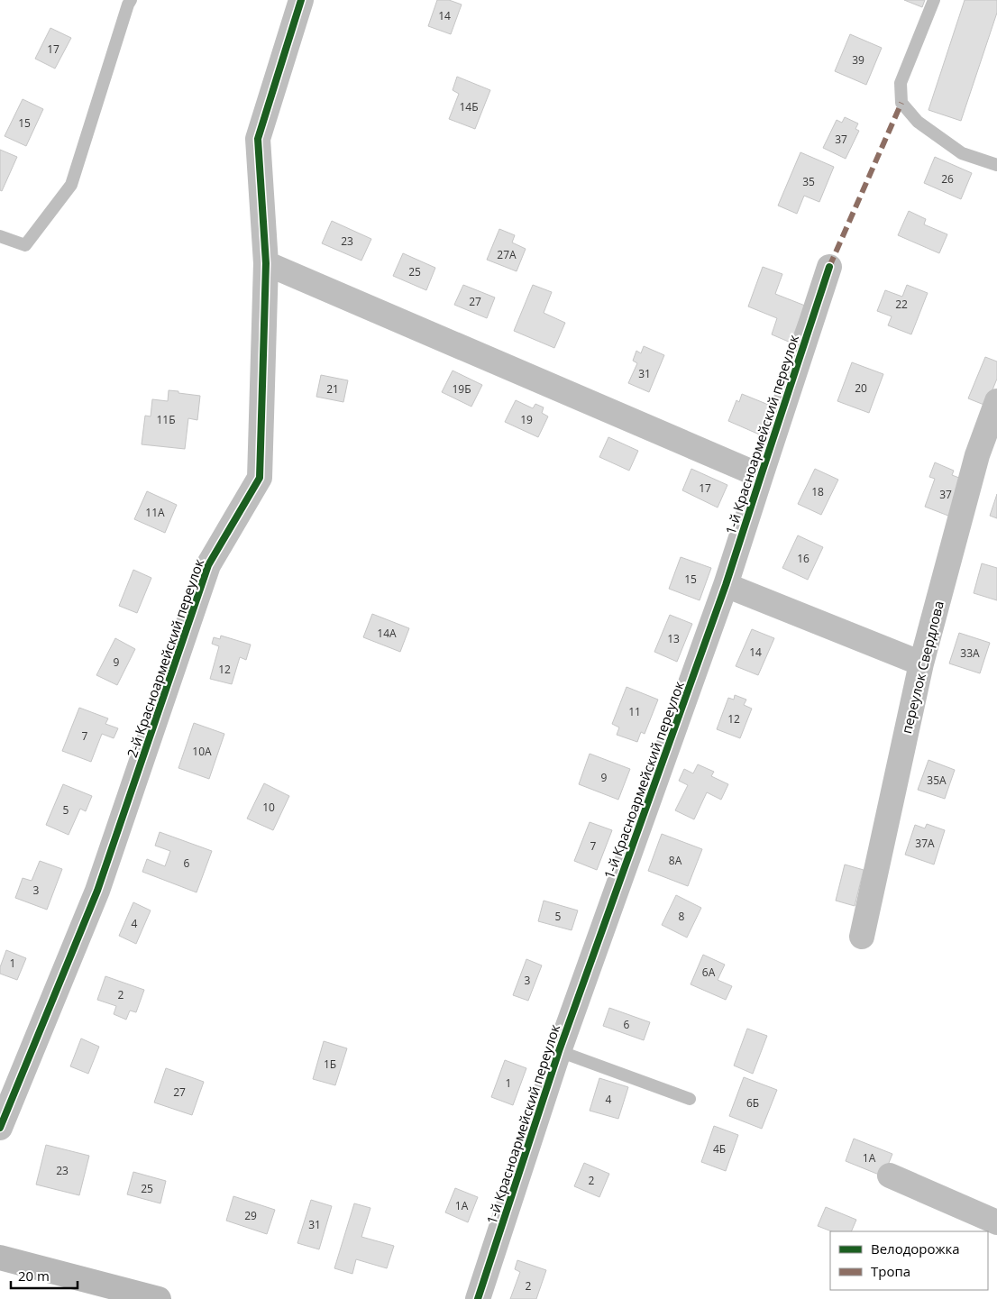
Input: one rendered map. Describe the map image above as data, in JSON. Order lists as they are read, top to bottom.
{
  "streets": {
    "street": ["1-й Красноармейский переулок", "2-й Красноармейский переулок", "переулок Свердлова"]
  },
  "house_numbers": [
    "14",
    "17",
    "39",
    "14Б",
    "15",
    "37",
    "26",
    "35",
    "23",
    "27А",
    "25",
    "27",
    "22",
    "31",
    "20",
    "21",
    "19Б",
    "11Б",
    "19",
    "17",
    "18",
    "37",
    "11А",
    "16",
    "15",
    "14А",
    "13",
    "14",
    "33А",
    "9",
    "12",
    "11",
    "12",
    "7",
    "10А",
    "9",
    "35А",
    "10",
    "5",
    "37А",
    "7",
    "8А",
    "6",
    "3",
    "5",
    "8",
    "4",
    "1",
    "6А",
    "3",
    "2",
    "6",
    "1Б",
    "1",
    "27",
    "4",
    "6Б",
    "4Б",
    "1А",
    "23",
    "2",
    "25",
    "1А",
    "29",
    "31",
    "2"
  ],
  "legend": ["Велодорожка", "Тропа"],
  "scale_bar": "20 m"
}
